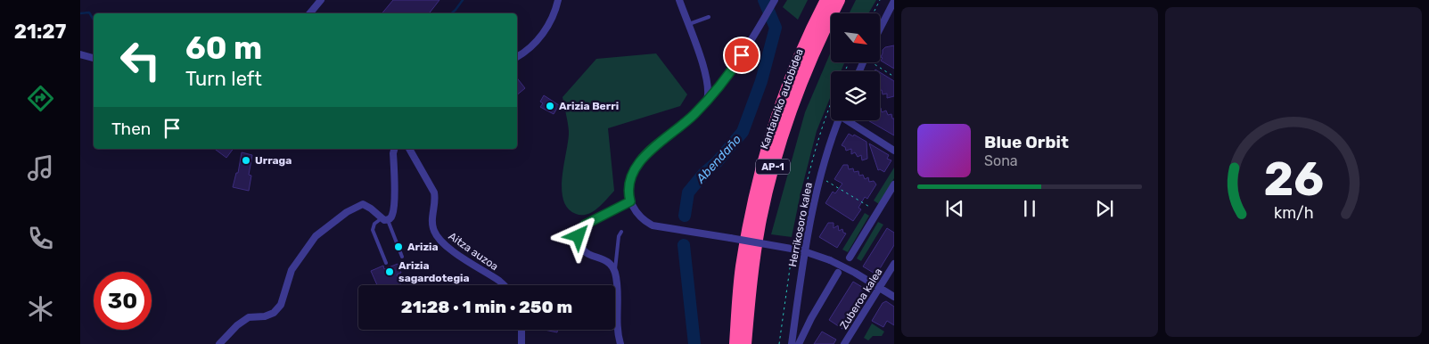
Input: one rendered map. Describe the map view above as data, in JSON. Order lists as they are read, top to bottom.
{
  "streets": {
    "highway": ["Kantauriko autobidea", "AP-1"],
    "street": ["Herrikosoro kalea", "Aitza auzoa", "Zuberoa kalea"]
  },
  "water": ["Abendaño"],
  "places": [
    "Arizia Berri",
    "Urraga",
    "Arizia",
    "Arizia sagardotegia"
  ],
  "north": "bottom right",
  "page": {
    "tabs": "21:27",
    "turn": ["60 m", "Turn left"],
    "then": "Then",
    "song": ["Blue Orbit", "Sona"],
    "limit": "30",
    "trip": "21:28 · 1 min · 250 m",
    "gauge": ["26", "km/h"]
  }
}
